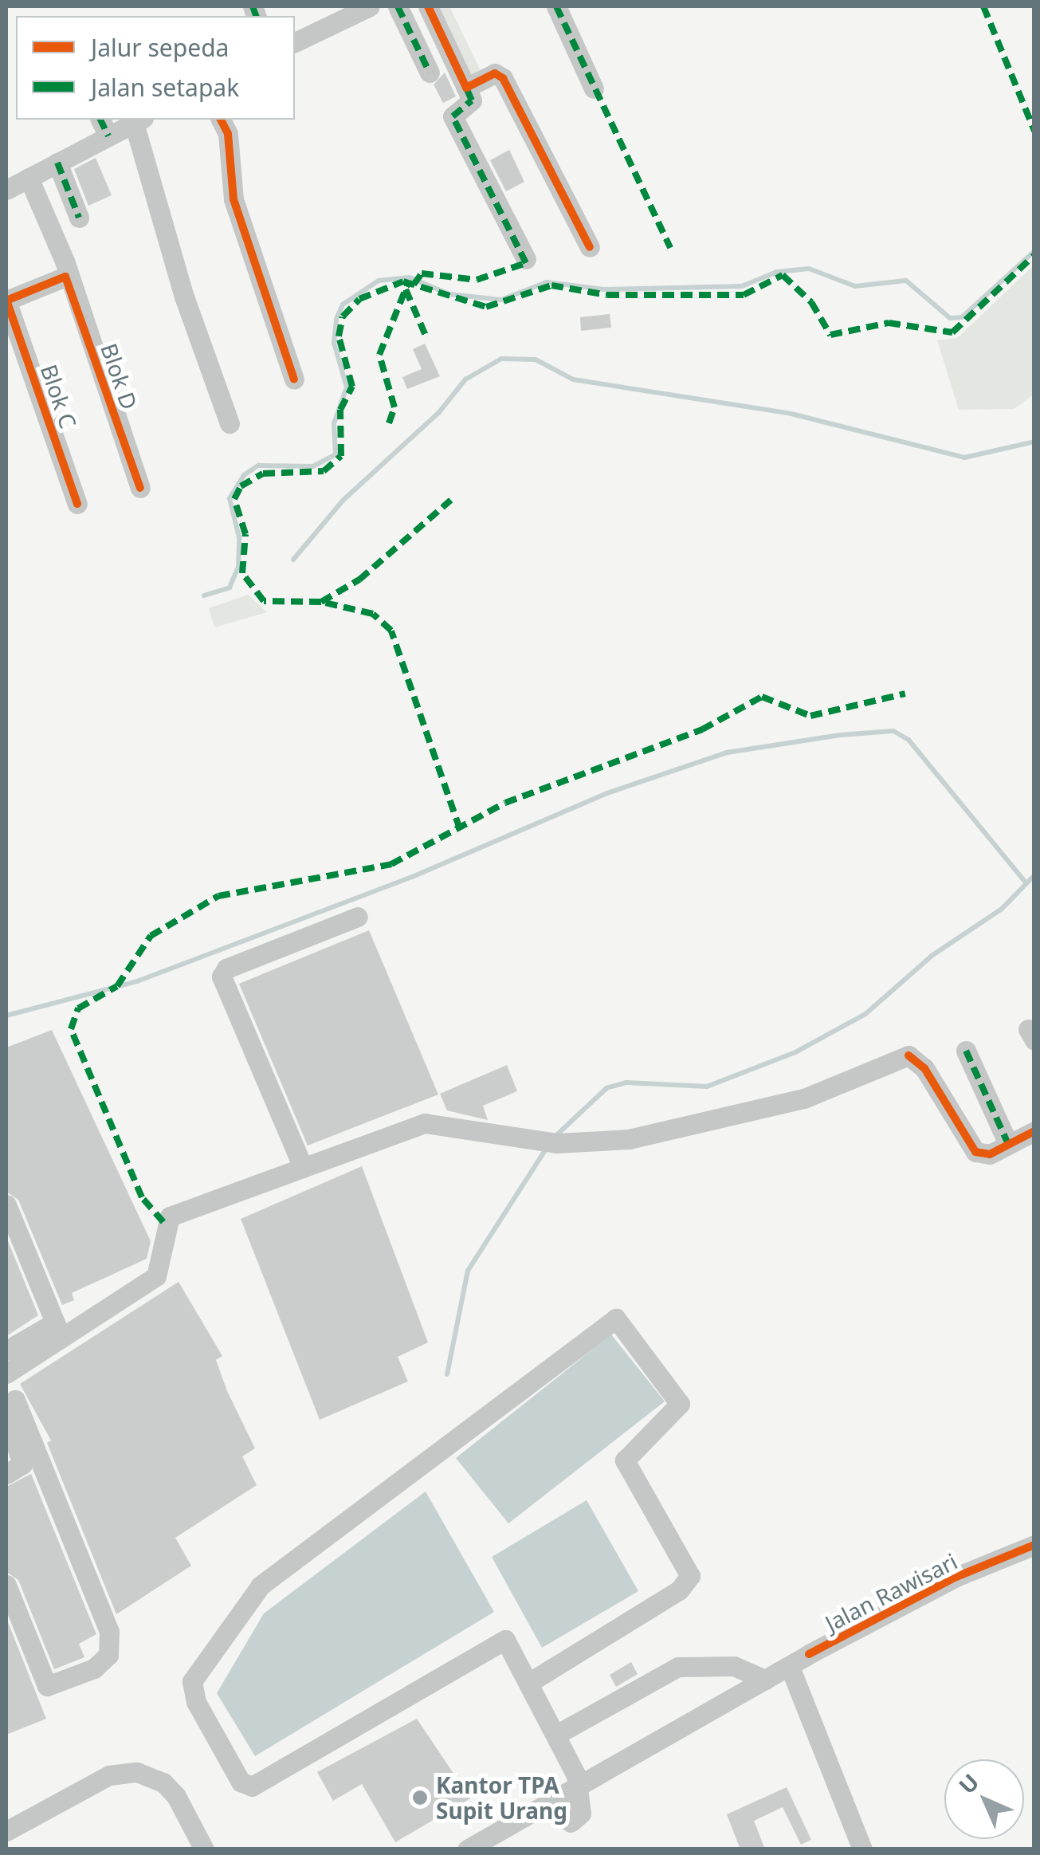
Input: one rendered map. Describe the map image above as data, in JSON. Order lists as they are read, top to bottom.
{
  "streets": {
    "street": ["Blok D", "Blok C", "Jalan Rawisari"]
  },
  "places": ["Kantor TPA Supit Urang"],
  "legend": ["Jalur sepeda", "Jalan setapak"],
  "north": "top left"
}
